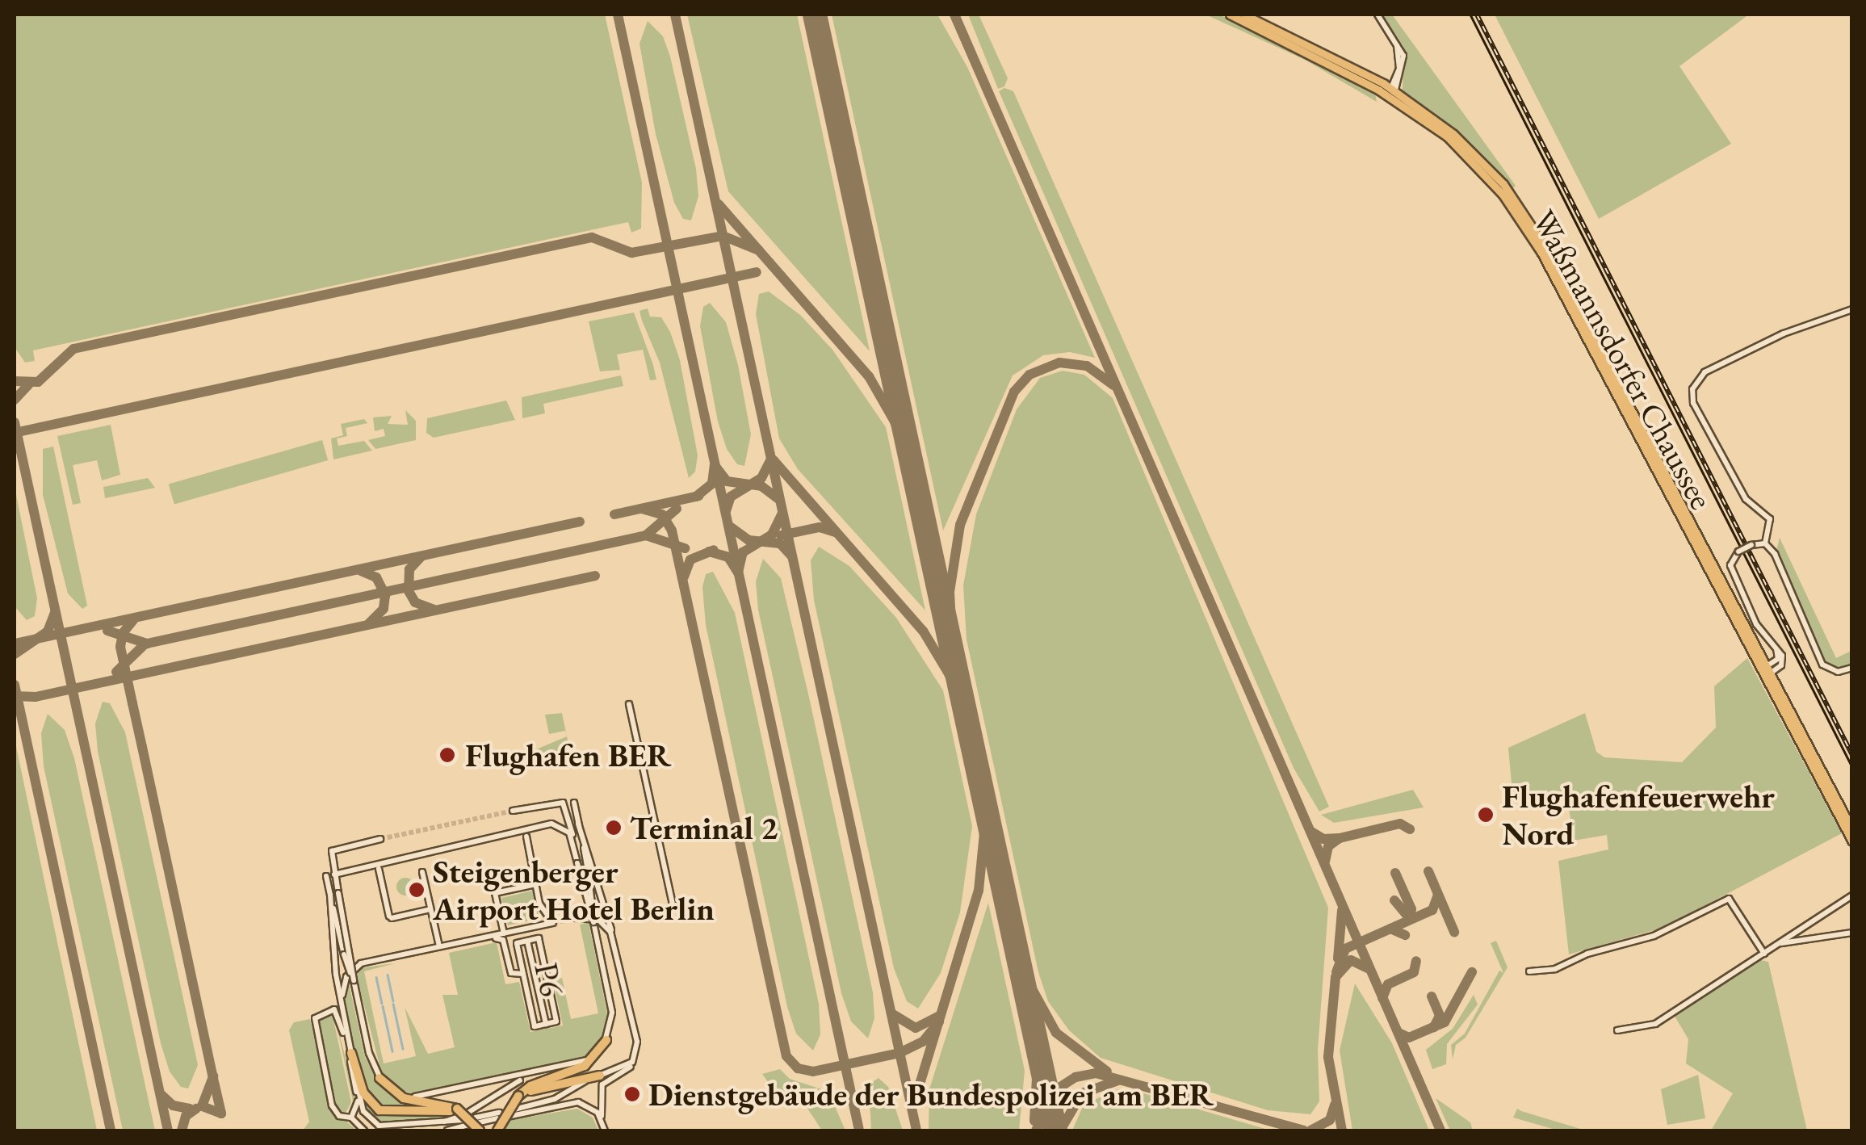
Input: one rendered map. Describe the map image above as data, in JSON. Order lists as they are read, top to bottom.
{
  "streets": {
    "main road": ["Waßmannsdorfer Chaussee"],
    "street": ["P6"]
  },
  "places": [
    "Flughafen BER",
    "Flughafenfeuerwehr Nord",
    "Terminal 2",
    "Steigenberger Airport Hotel Berlin",
    "Dienstgebäude der Bundespolizei am BER"
  ]
}
